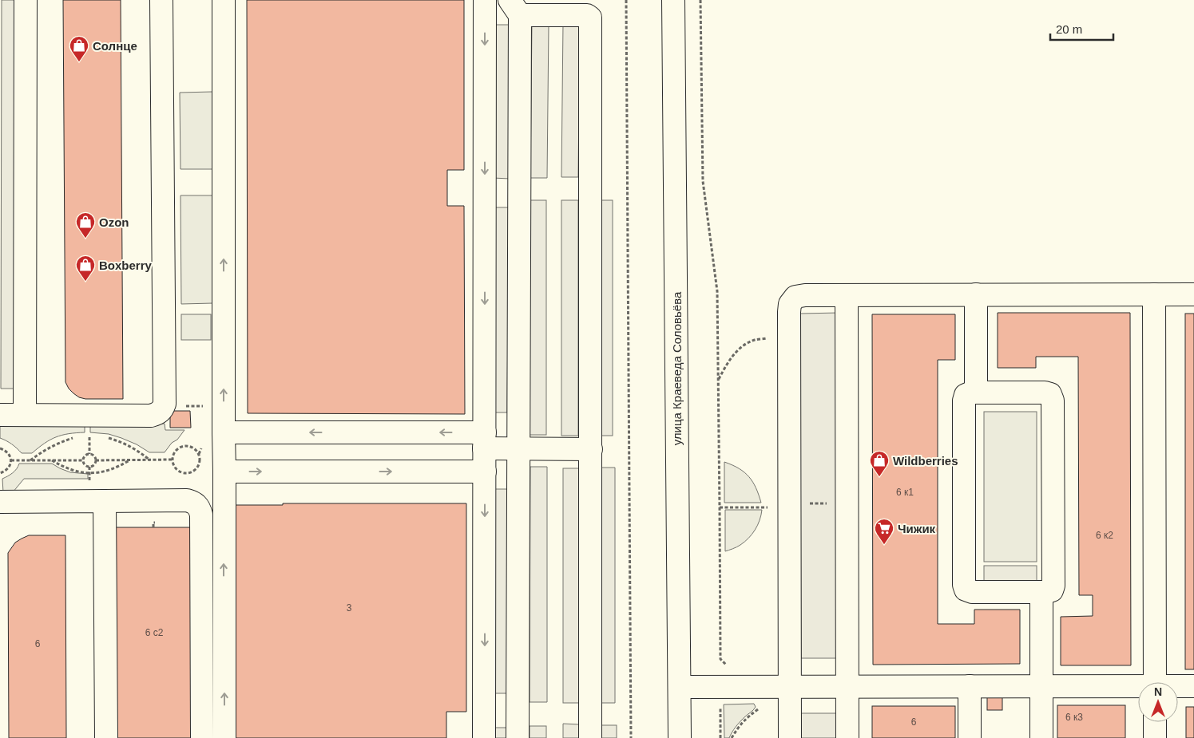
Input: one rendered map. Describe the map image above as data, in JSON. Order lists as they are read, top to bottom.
{
  "streets": {
    "main road": ["улица Краеведа Соловьёва"]
  },
  "places": {
    "shop": [
      "Солнце",
      "Ozon",
      "Boxberry",
      "Wildberries"
    ],
    "supermarket": ["Чижик"]
  },
  "house_numbers": [
    "6 к1",
    "6 к2",
    "3",
    "6 с2",
    "6",
    "6 к3",
    "6"
  ],
  "scale_bar": "20 m",
  "north": "top"
}
